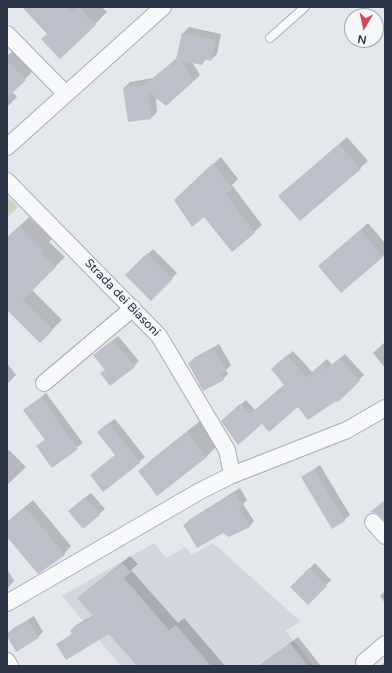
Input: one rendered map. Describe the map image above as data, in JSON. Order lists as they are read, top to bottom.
{
  "streets": {
    "street": ["Strada dei Biasoni"]
  },
  "north": "bottom"
}
